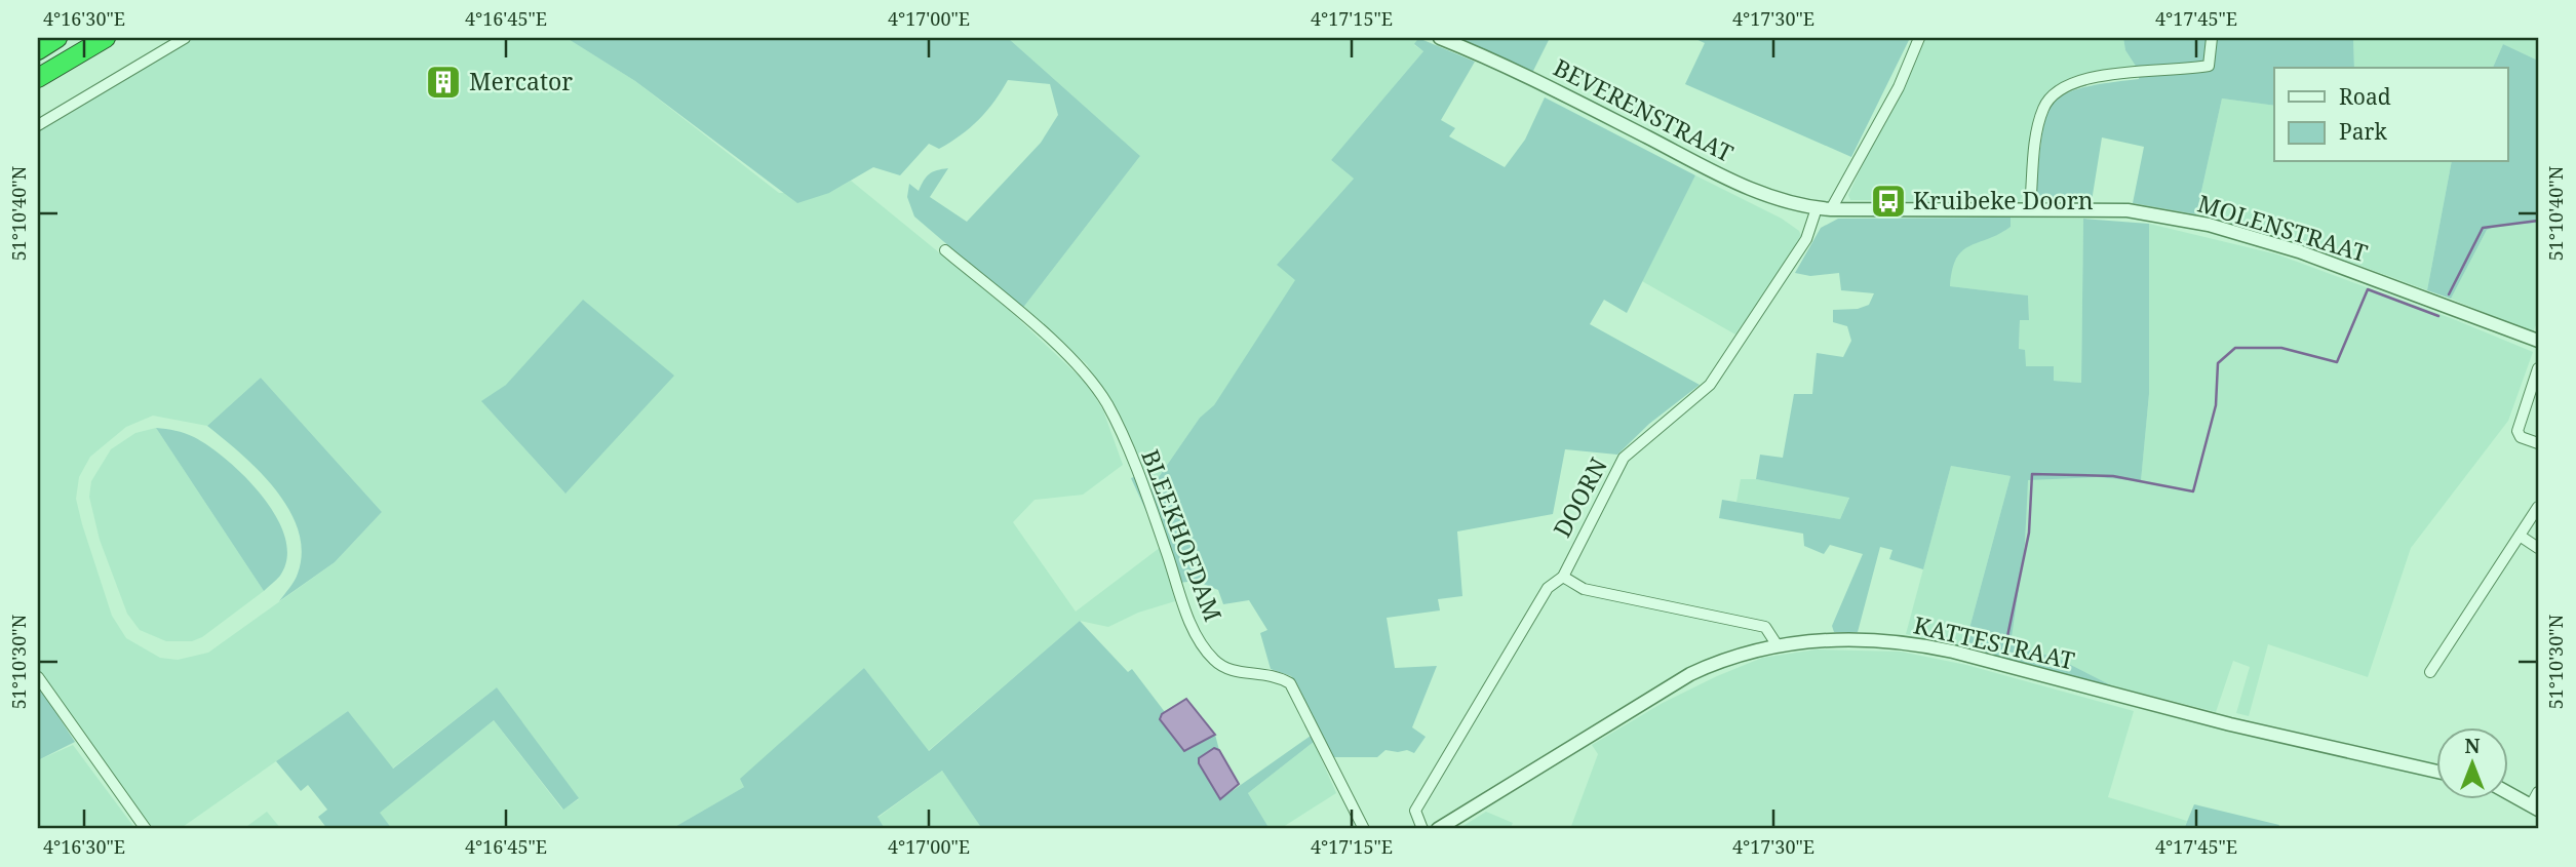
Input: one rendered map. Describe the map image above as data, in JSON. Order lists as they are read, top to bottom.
{
  "streets": {
    "street": [
      "BEVERENSTRAAT",
      "MOLENSTRAAT",
      "DOORN",
      "BLEEKHOFDAM",
      "KATTESTRAAT"
    ]
  },
  "crossings": [
    ["BEVERENSTRAAT", "MOLENSTRAAT"],
    ["BEVERENSTRAAT", "DOORN"],
    ["MOLENSTRAAT", "DOORN"]
  ],
  "places": {
    "building": ["Mercator"],
    "bus stop": ["Kruibeke Doorn"]
  },
  "legend": ["Road", "Park"],
  "north": "top",
  "coordinates": [
    "4°16'30\"E",
    "4°16'45\"E",
    "4°17'00\"E",
    "4°17'15\"E",
    "4°17'30\"E",
    "4°17'45\"E",
    "51°10'40\"N",
    "51°10'30\"N"
  ]
}
